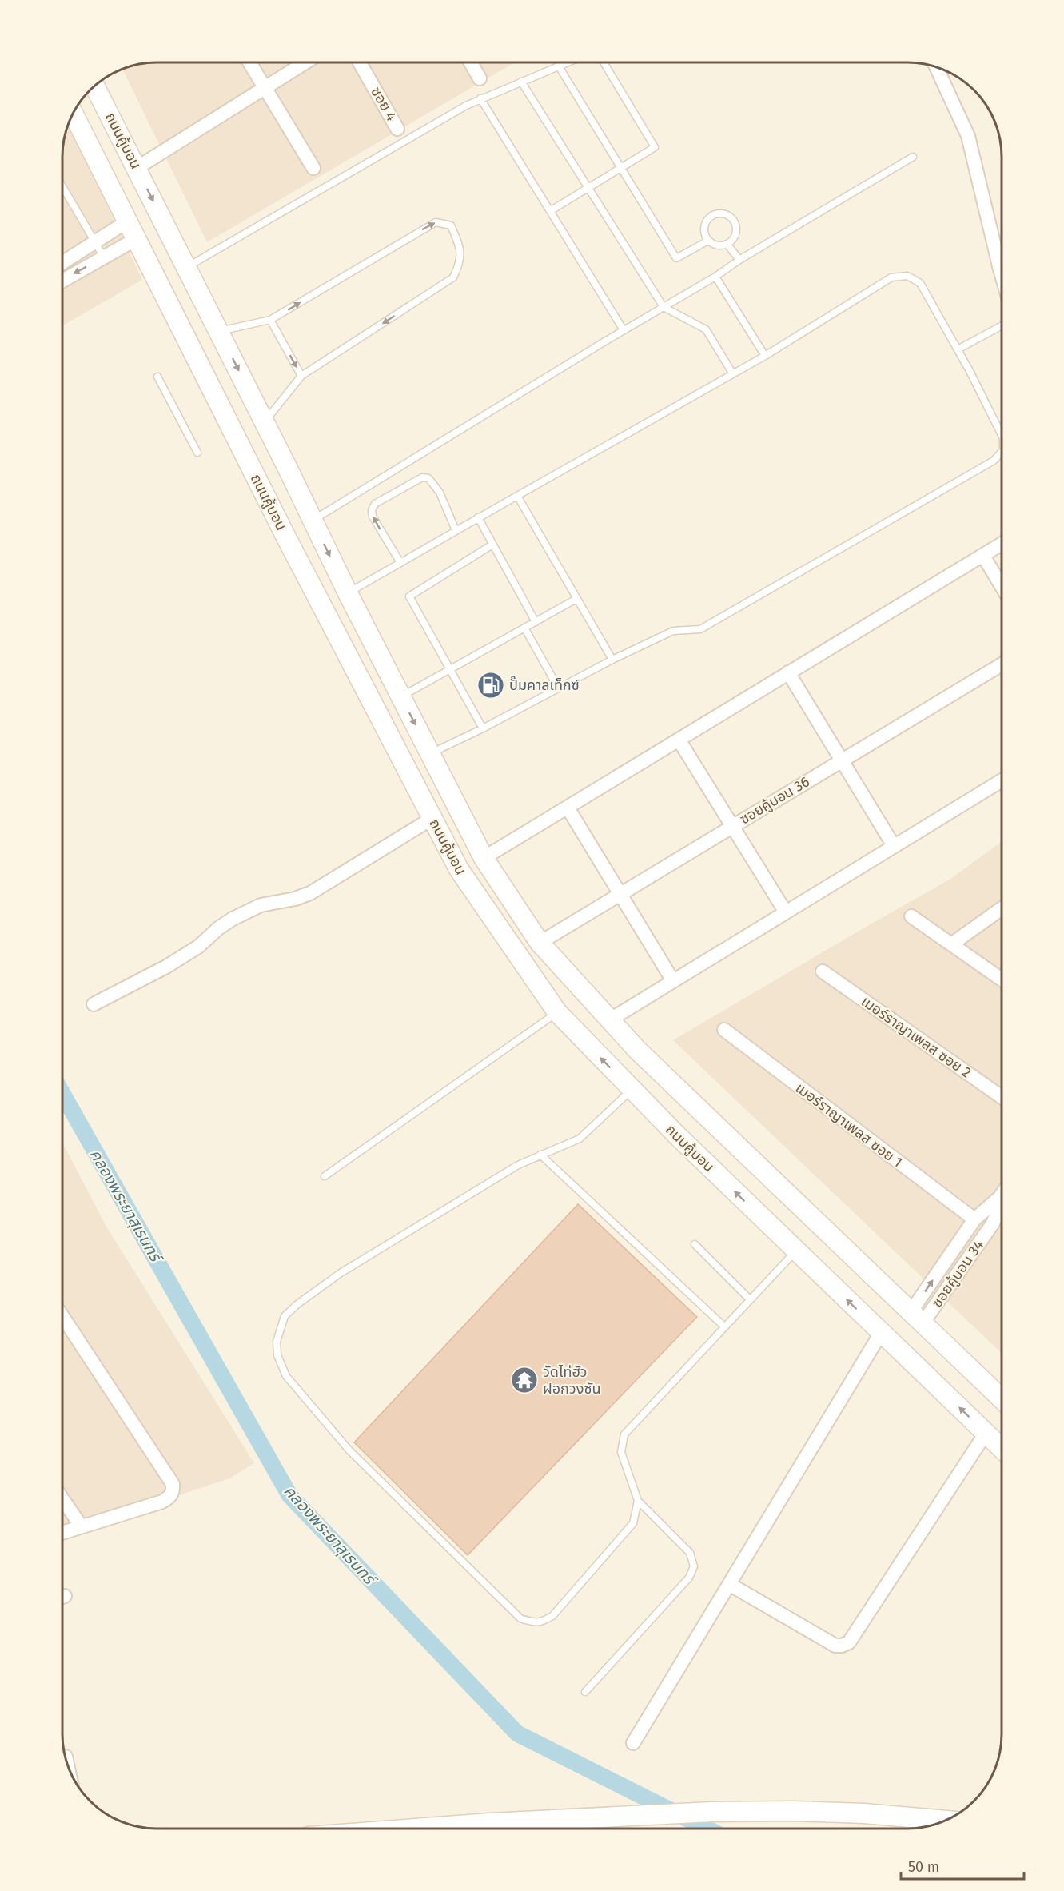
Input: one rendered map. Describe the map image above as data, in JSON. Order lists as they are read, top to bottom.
{
  "streets": {
    "main road": ["ถนนคู้บอน"],
    "street": [
      "ซอย 4",
      "ซอยคู้บอน 36",
      "เมอร์ราญาเพลส ซอย 2",
      "เมอร์ราญาเพลส ซอย 1",
      "ซอยคู้บอน 34"
    ]
  },
  "crossings": [
    ["ถนนคู้บอน", "ซอยคู้บอน 36"],
    ["ถนนคู้บอน", "ซอยคู้บอน 34"],
    ["เมอร์ราญาเพลส ซอย 1", "ซอยคู้บอน 34"]
  ],
  "water": ["คลองพระยาสุเรนทร์"],
  "places": {
    "fuel station": ["ปั๊มคาลเท็กซ์"],
    "temple": ["วัดไท่ฮัว ฝอกวงซัน"]
  },
  "scale_bar": "50 m"
}
